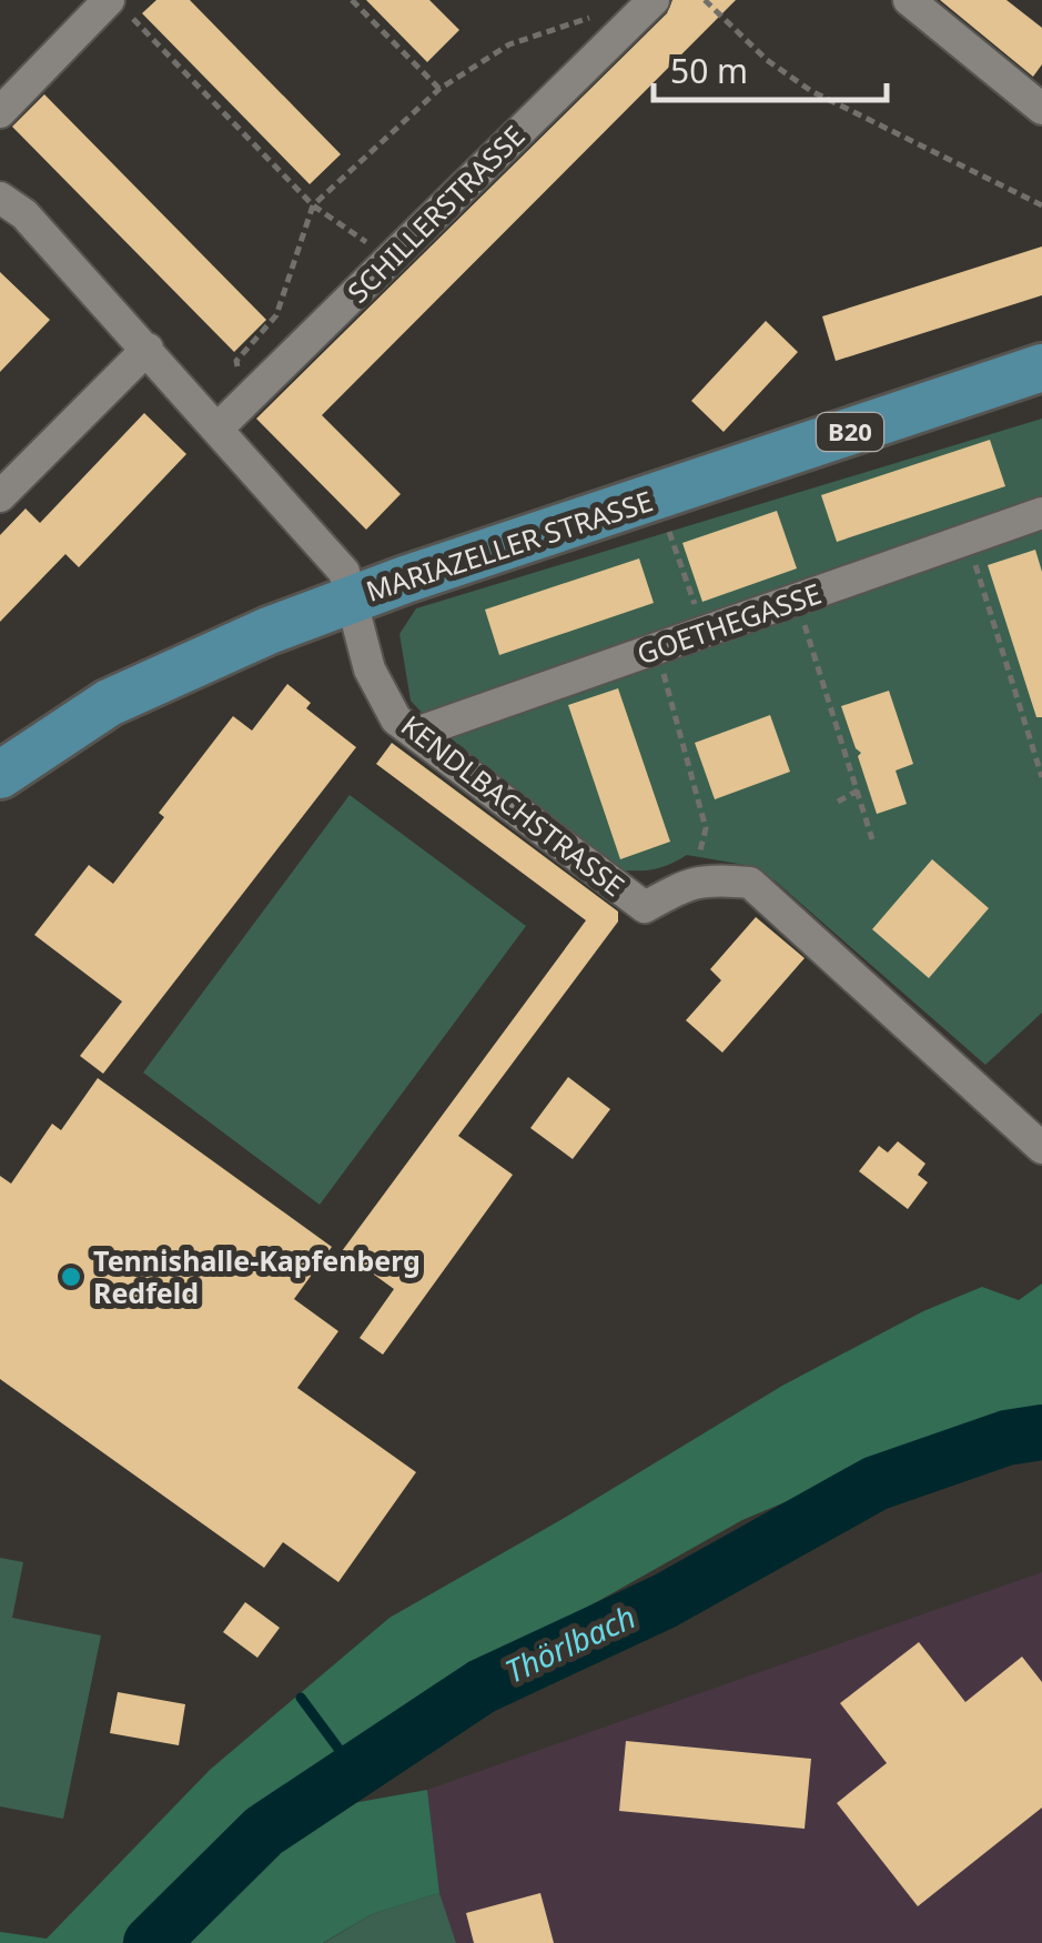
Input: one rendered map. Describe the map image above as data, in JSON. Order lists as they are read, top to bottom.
{
  "streets": {
    "main road": ["B20", "MARIAZELLER STRASSE"],
    "street": ["SCHILLERSTRASSE", "GOETHEGASSE", "KENDLBACHSTRASSE"]
  },
  "crossings": [
    ["SCHILLERSTRASSE", "KENDLBACHSTRASSE"],
    ["MARIAZELLER STRASSE", "KENDLBACHSTRASSE"],
    ["GOETHEGASSE", "KENDLBACHSTRASSE"]
  ],
  "water": ["Thörlbach"],
  "places": ["Tennishalle-Kapfenberg Redfeld"],
  "scale_bar": "50 m"
}
